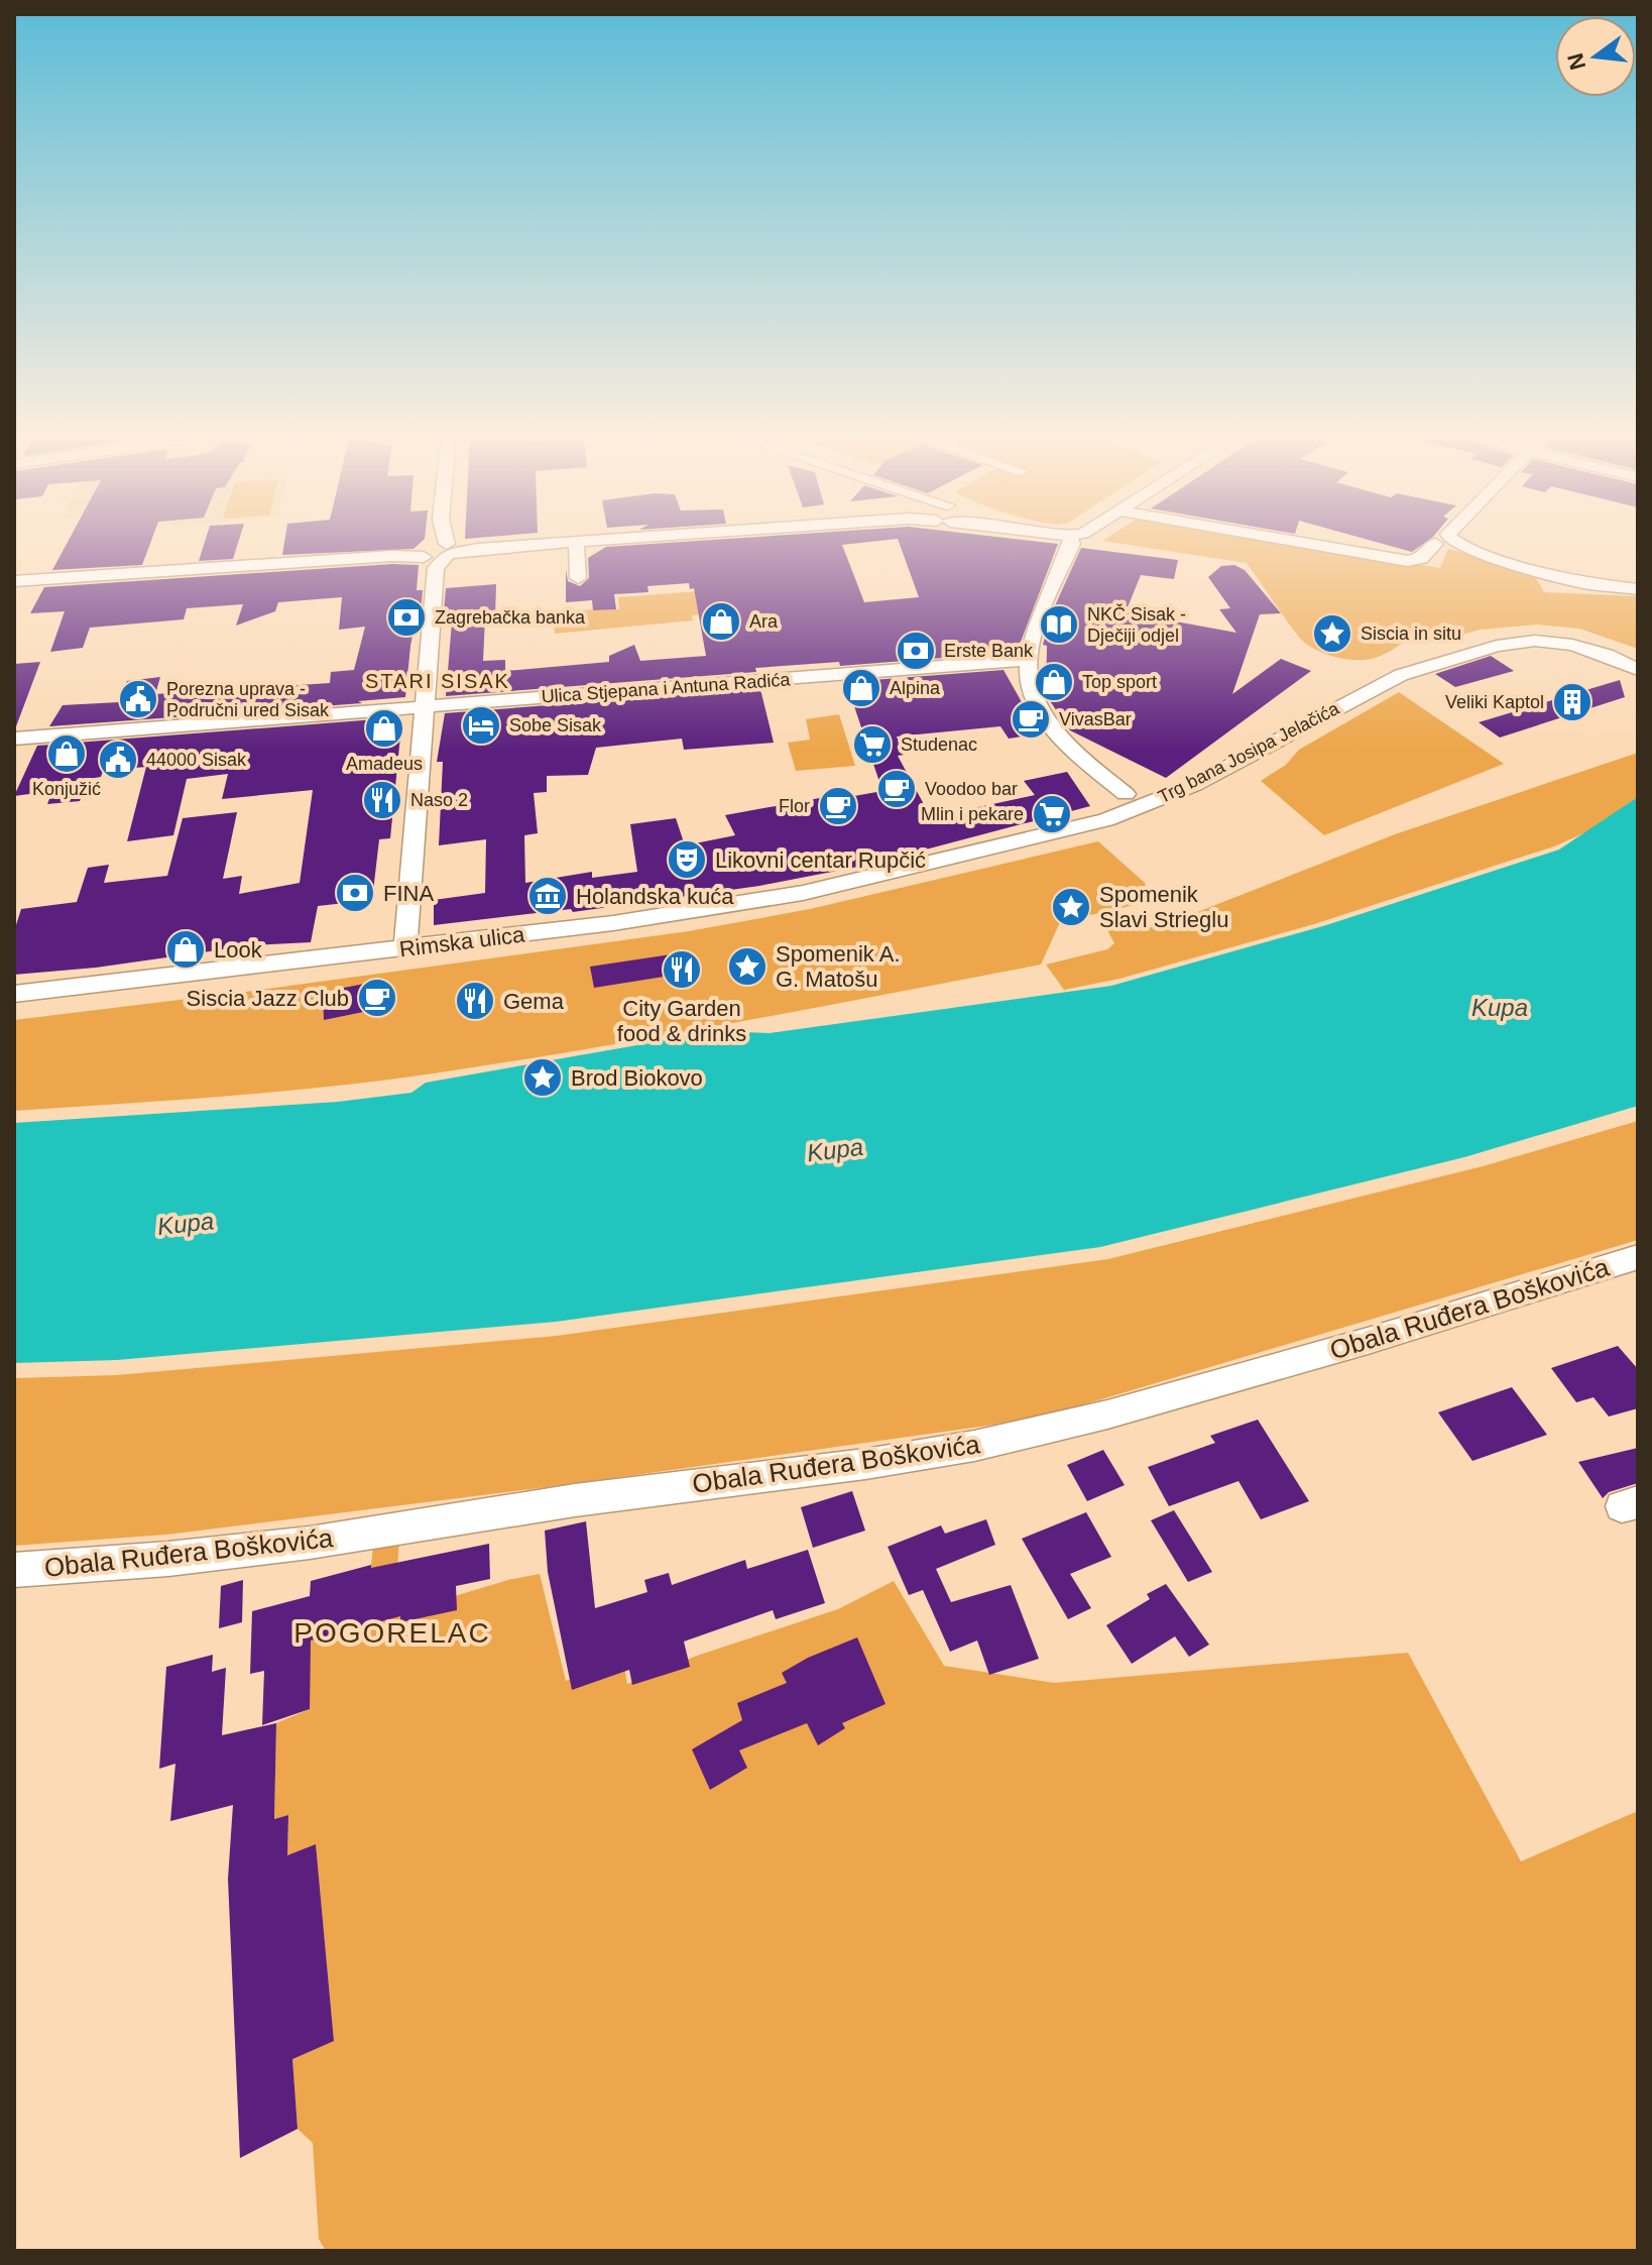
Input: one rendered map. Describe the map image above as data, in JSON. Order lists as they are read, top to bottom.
{
  "streets": {
    "street": [
      "Ulica Stjepana i Antuna Radića",
      "Trg bana Josipa Jelačića",
      "Rimska ulica",
      "Obala Ruđera Boškovića"
    ]
  },
  "crossings": [
    ["Trg bana Josipa Jelačića", "Rimska ulica"]
  ],
  "districts": ["STARI SISAK", "POGORELAC"],
  "water": ["Kupa"],
  "places": {
    "bank": ["Zagrebačka banka", "Erste Bank", "FINA"],
    "shop": [
      "Ara",
      "Top sport",
      "Alpina",
      "Amadeus",
      "Konjužić",
      "Look"
    ],
    "library": ["NKČ Sisak - Dječiji odjel"],
    "place": [
      "Siscia in situ",
      "Spomenik Slavi Strieglu",
      "Spomenik A. G. Matošu",
      "Brod Biokovo"
    ],
    "public building": ["Porezna uprava - Područni ured Sisak", "44000 Sisak"],
    "building": ["Veliki Kaptol"],
    "cafe": [
      "VivasBar",
      "Voodoo bar",
      "Flor",
      "Siscia Jazz Club"
    ],
    "hotel": ["Sobe Sisak"],
    "supermarket": ["Studenac", "Mlin i pekare"],
    "restaurant": ["Naso 2", "City Garden food & drinks", "Gema"],
    "theatre": ["Likovni centar Rupčić"],
    "museum": ["Holandska kuća"]
  },
  "north": "left"
}
